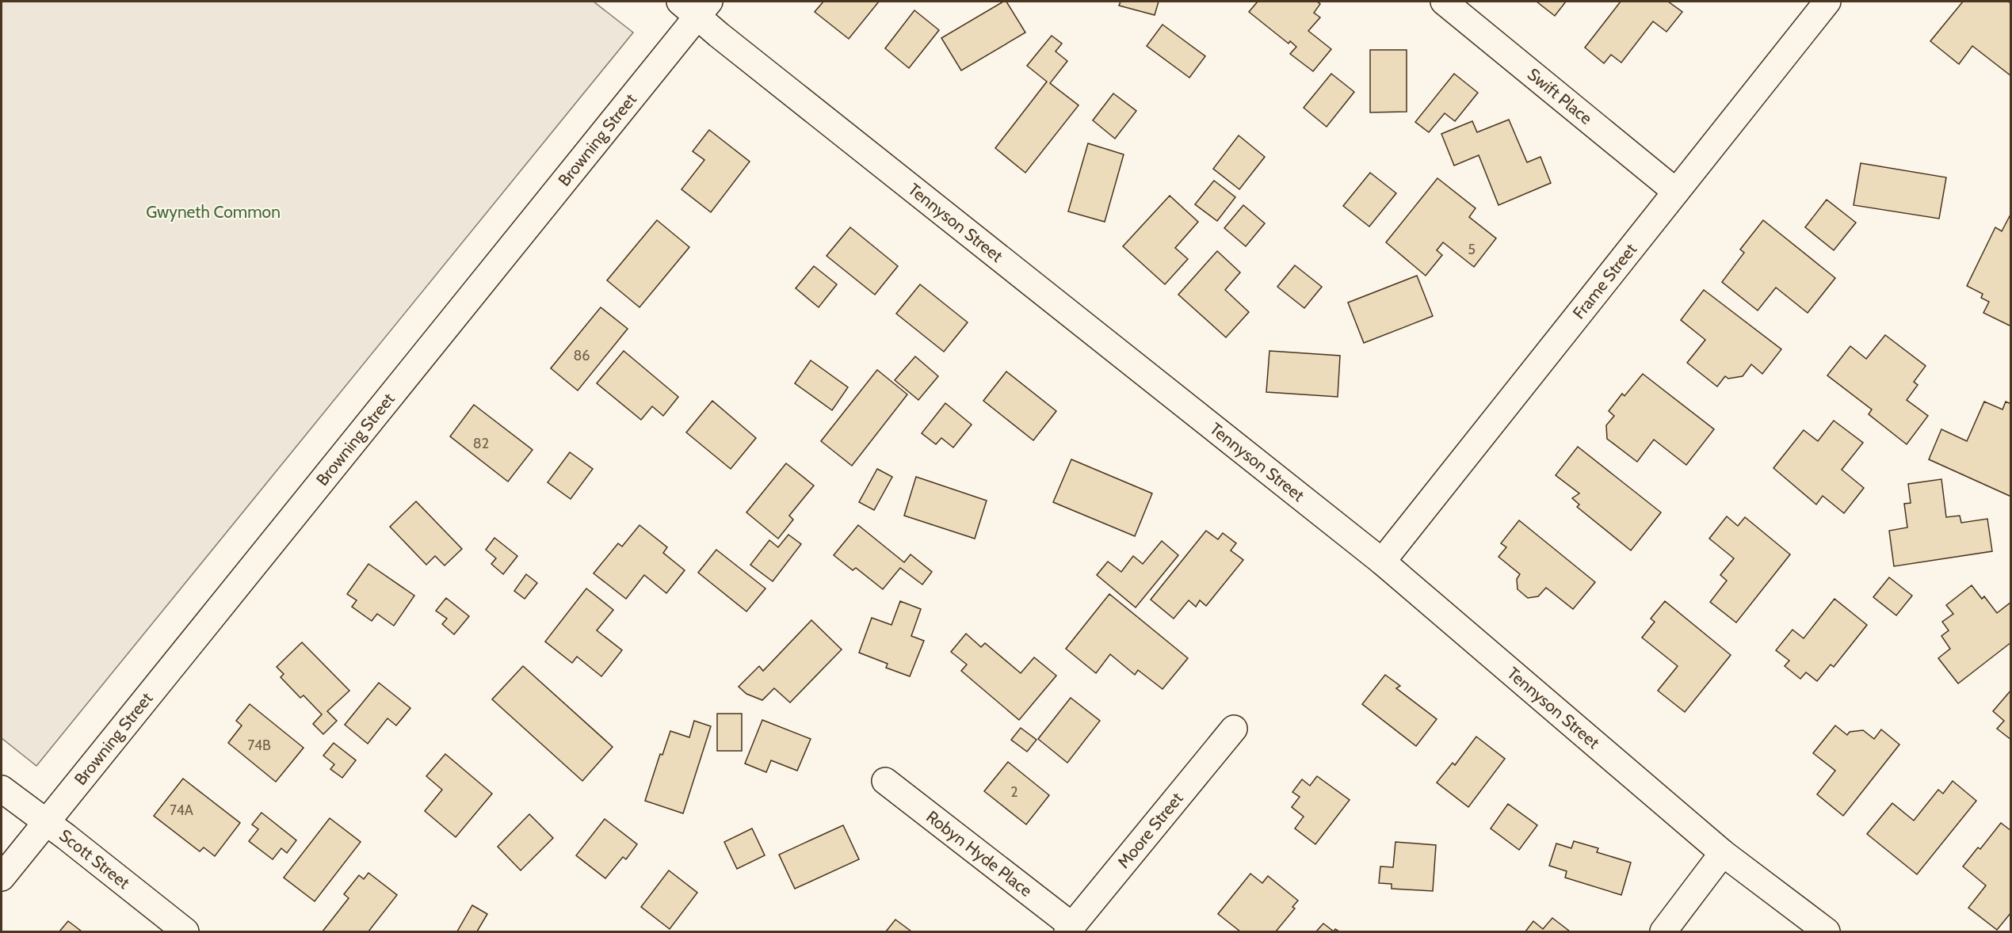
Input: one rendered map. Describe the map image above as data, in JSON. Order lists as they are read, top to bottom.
{
  "streets": {
    "street": [
      "Swift Place",
      "Browning Street",
      "Tennyson Street",
      "Frame Street",
      "Moore Street",
      "Robyn Hyde Place",
      "Scott Street"
    ]
  },
  "crossings": [
    ["Swift Place", "Frame Street"],
    ["Browning Street", "Tennyson Street"],
    ["Browning Street", "Scott Street"],
    ["Tennyson Street", "Frame Street"],
    ["Moore Street", "Robyn Hyde Place"]
  ],
  "parks": ["Gwyneth Common"],
  "house_numbers": [
    "5",
    "86",
    "82",
    "74B",
    "2",
    "74A"
  ]
}
